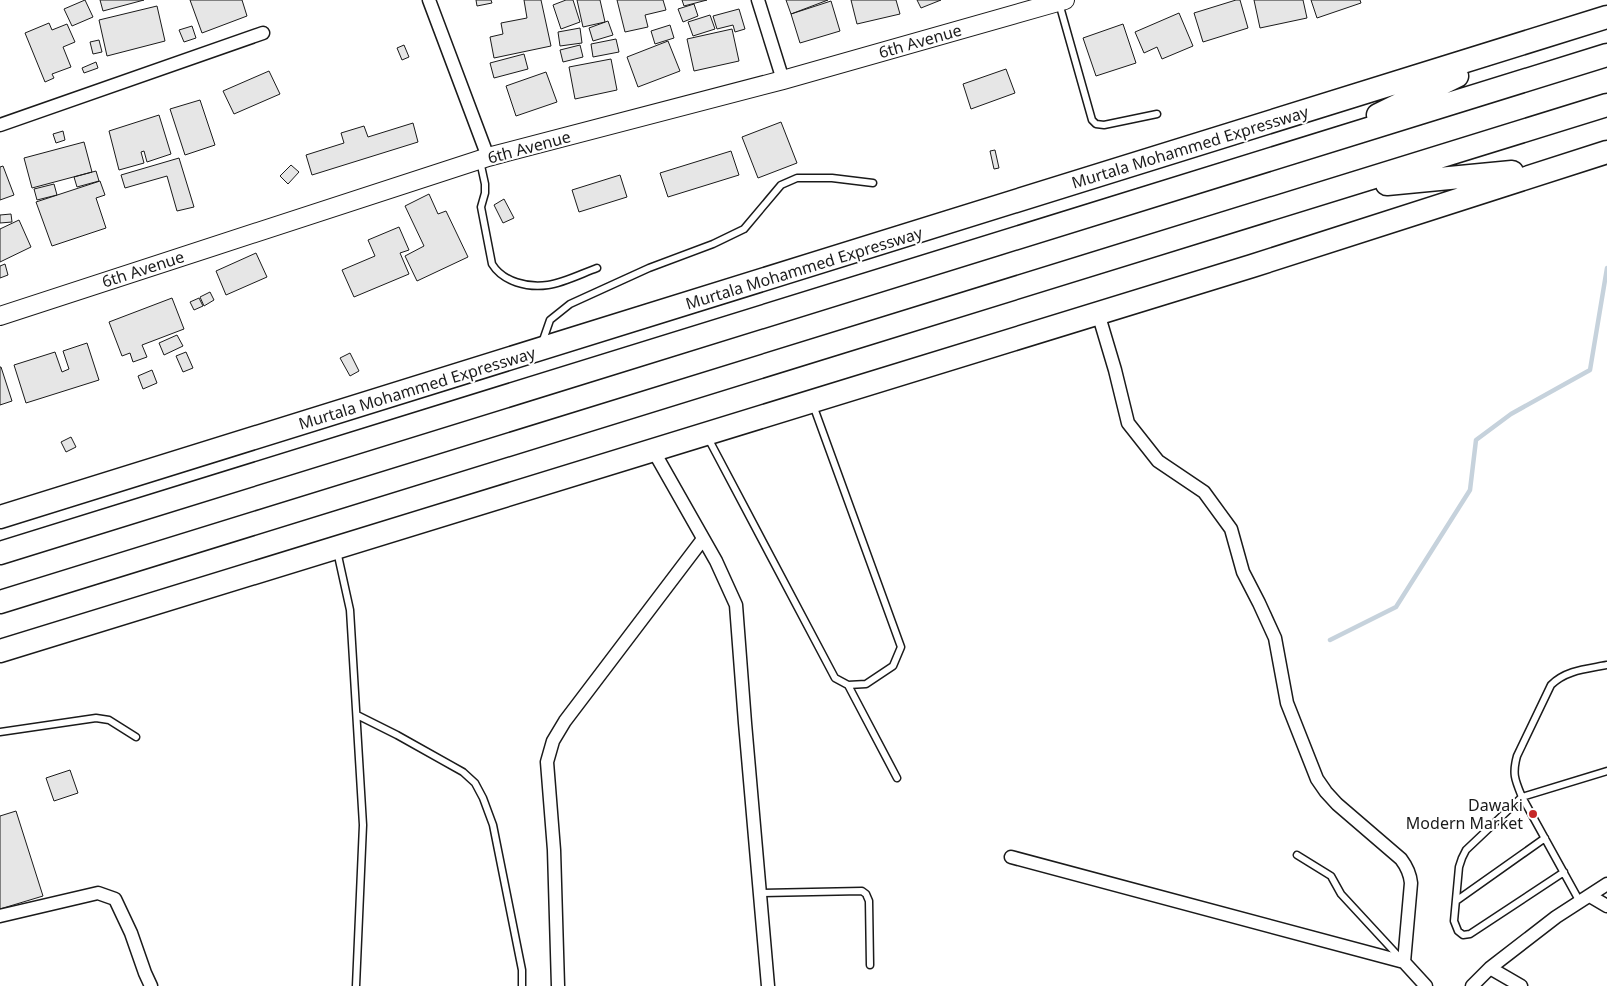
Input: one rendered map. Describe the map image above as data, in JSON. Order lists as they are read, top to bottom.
{
  "streets": {
    "highway": ["Murtala Mohammed Expressway"],
    "street": ["6th Avenue"]
  },
  "places": ["Dawaki Modern Market"]
}
